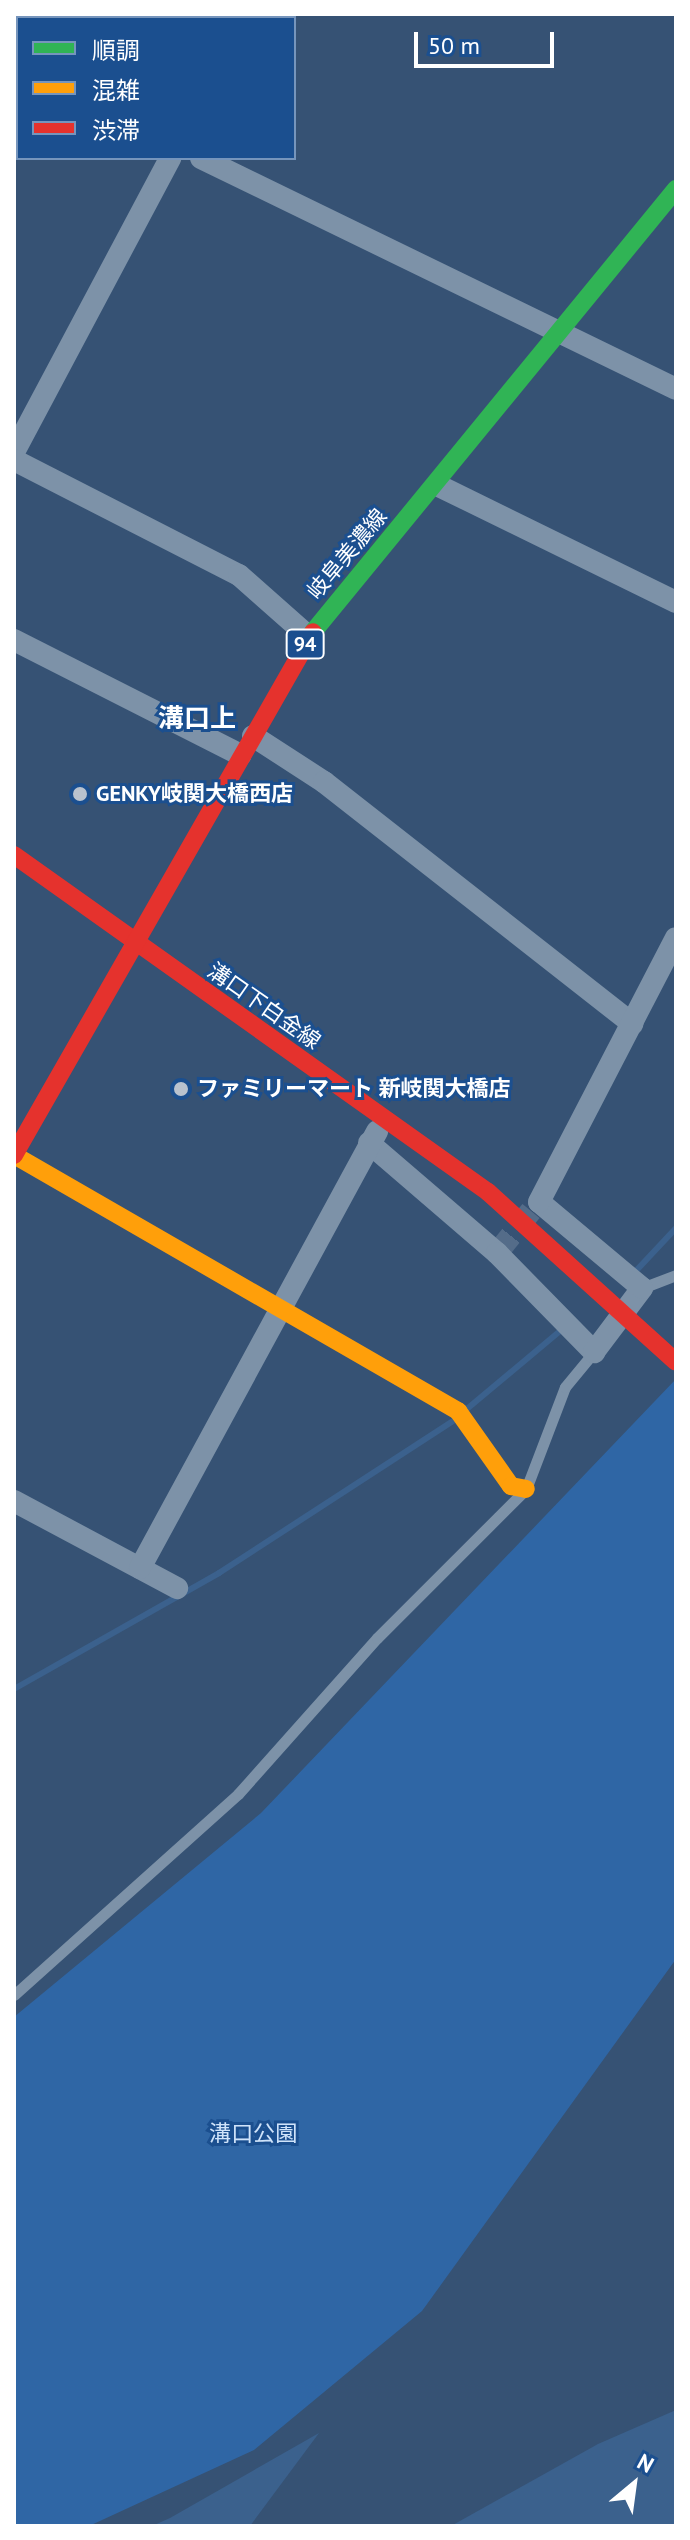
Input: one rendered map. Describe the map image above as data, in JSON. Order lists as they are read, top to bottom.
{
  "streets": {
    "main road": ["岐阜美濃線", "94", "溝口下白金線"]
  },
  "crossings": [
    ["岐阜美濃線", "溝口下白金線"]
  ],
  "districts": ["溝口上"],
  "parks": ["溝口公園"],
  "places": ["GENKY岐関大橋西店", "ファミリーマート 新岐関大橋店"],
  "legend": ["順調", "混雑", "渋滞"],
  "scale_bar": "50 m",
  "north": "top right"
}
